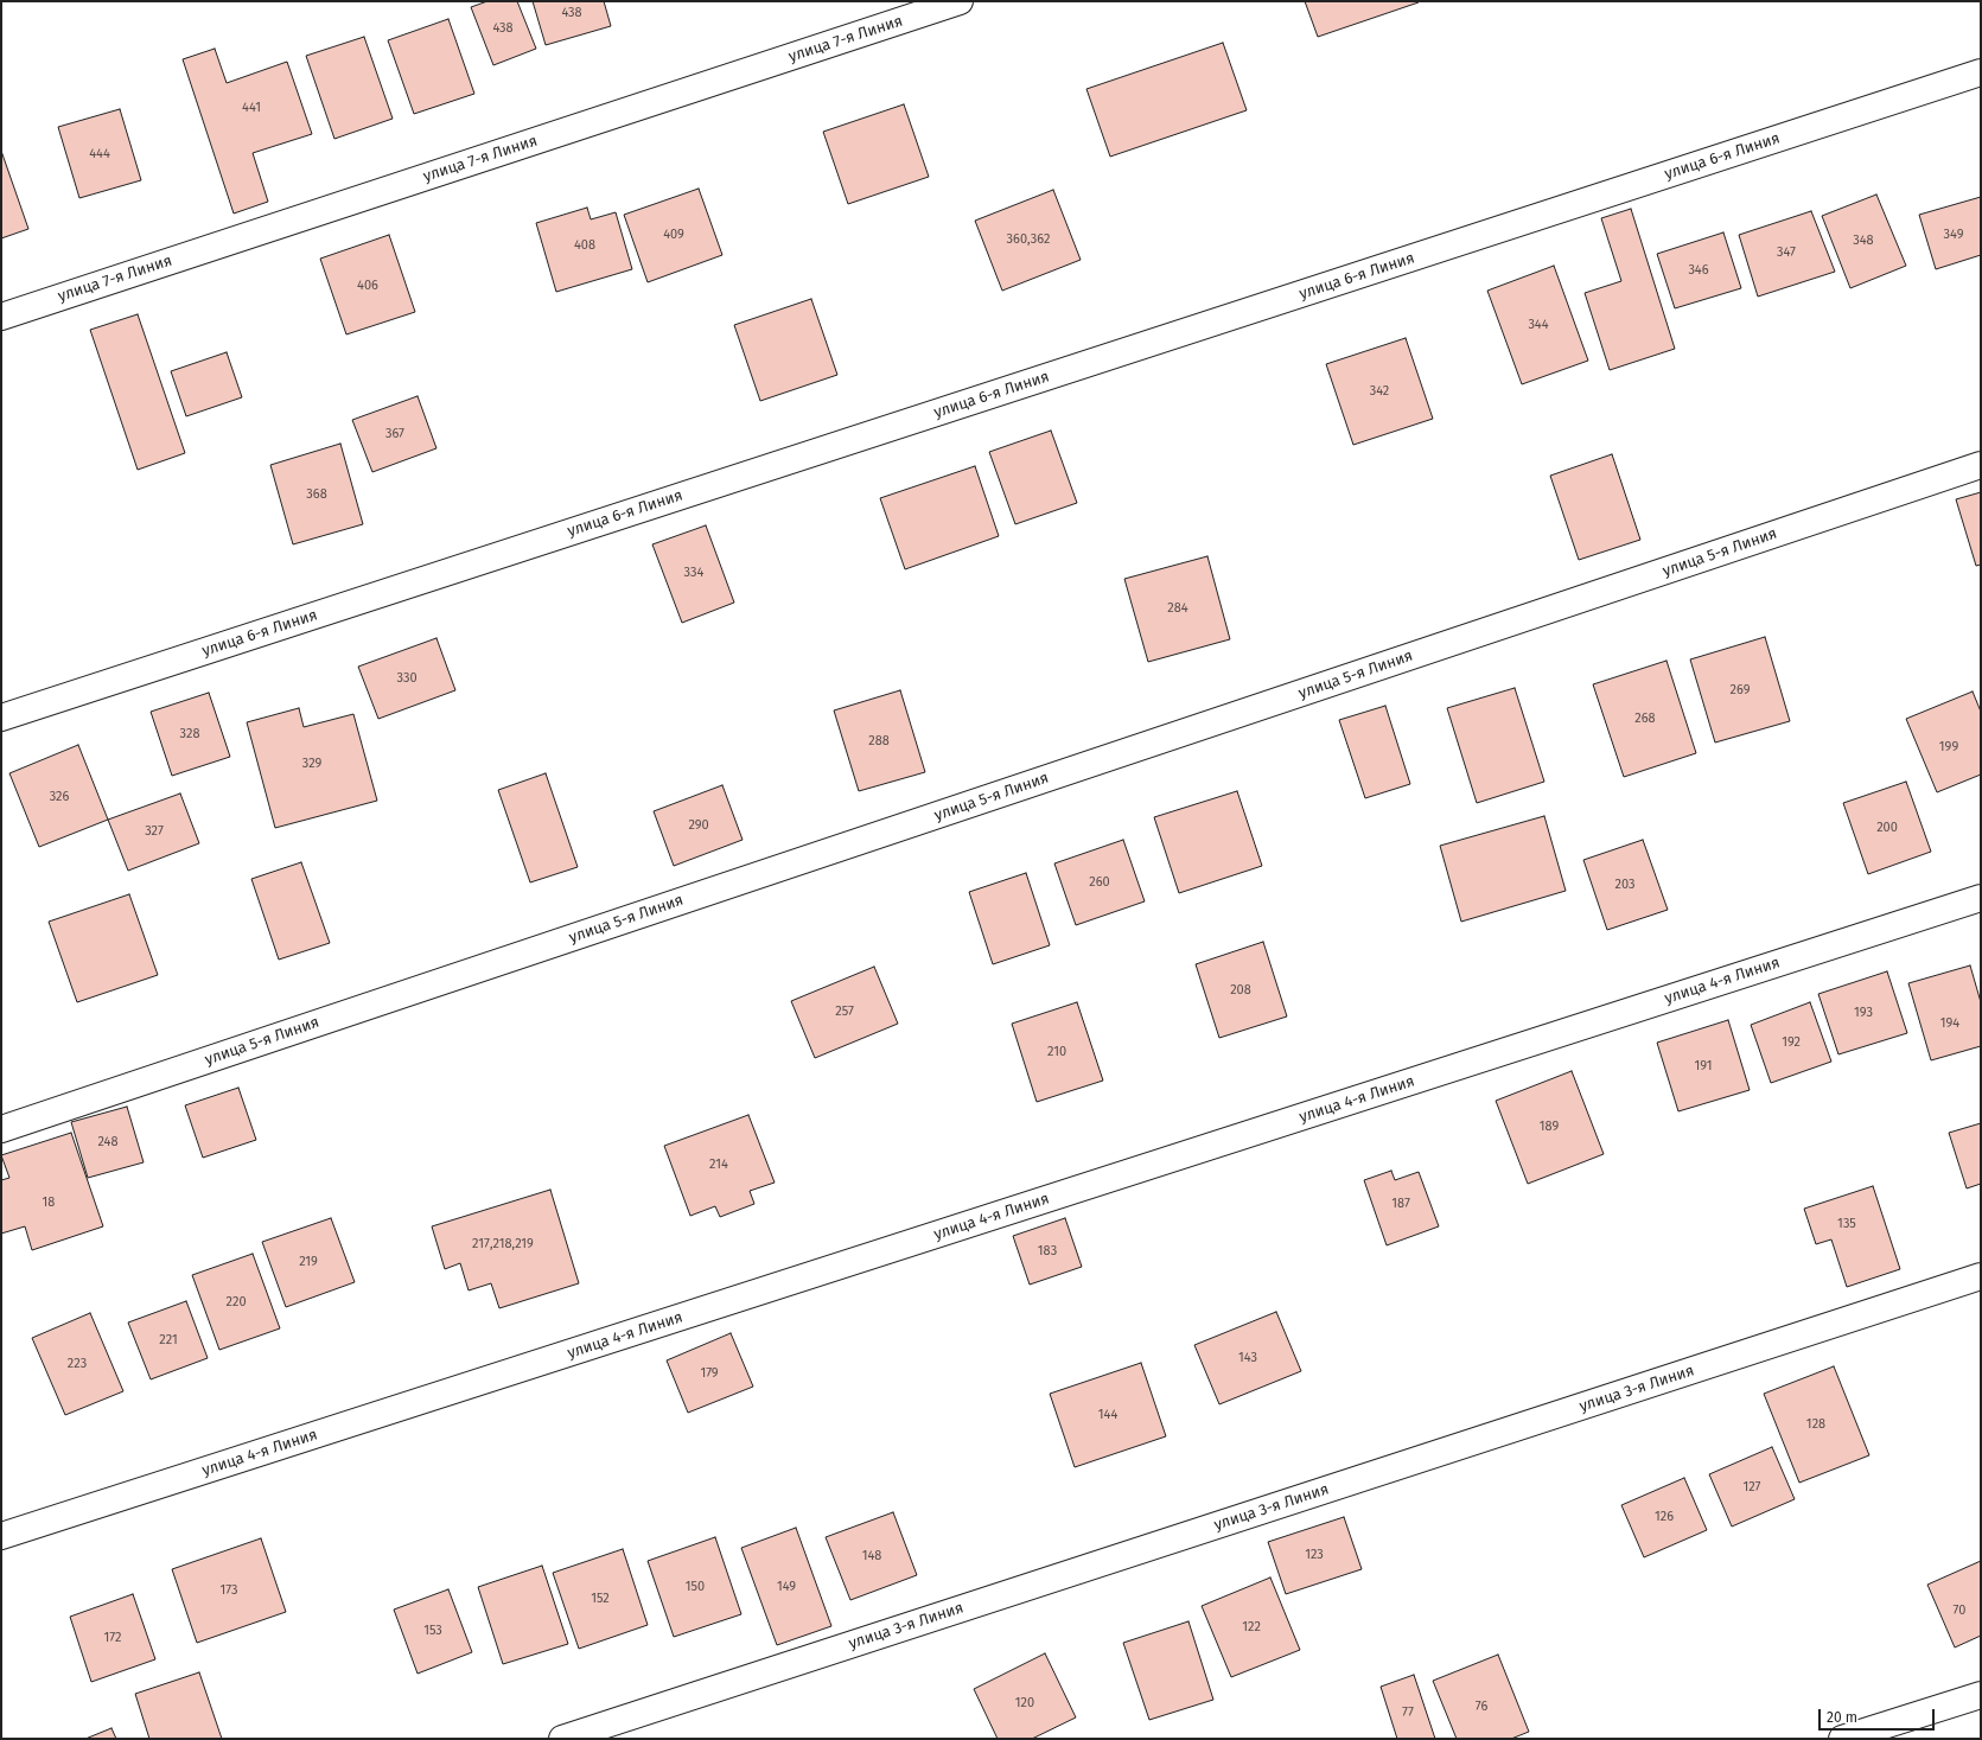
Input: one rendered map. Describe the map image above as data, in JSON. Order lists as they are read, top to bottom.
{
  "streets": {
    "street": [
      "улица 7-я Линия",
      "улица 6-я Линия",
      "улица 5-я Линия",
      "улица 4-я Линия",
      "улица 3-я Линия"
    ]
  },
  "house_numbers": [
    "438",
    "438",
    "441",
    "444",
    "409",
    "349",
    "360,362",
    "348",
    "408",
    "347",
    "346",
    "406",
    "344",
    "342",
    "367",
    "368",
    "334",
    "284",
    "330",
    "269",
    "268",
    "328",
    "288",
    "199",
    "329",
    "326",
    "290",
    "200",
    "327",
    "260",
    "203",
    "208",
    "257",
    "193",
    "194",
    "192",
    "210",
    "191",
    "189",
    "248",
    "214",
    "18",
    "187",
    "135",
    "217,218,219",
    "183",
    "219",
    "220",
    "221",
    "143",
    "223",
    "179",
    "144",
    "128",
    "127",
    "126",
    "123",
    "148",
    "150",
    "149",
    "173",
    "152",
    "70",
    "122",
    "153",
    "172",
    "120",
    "76",
    "77"
  ],
  "scale_bar": "20 m"
}
